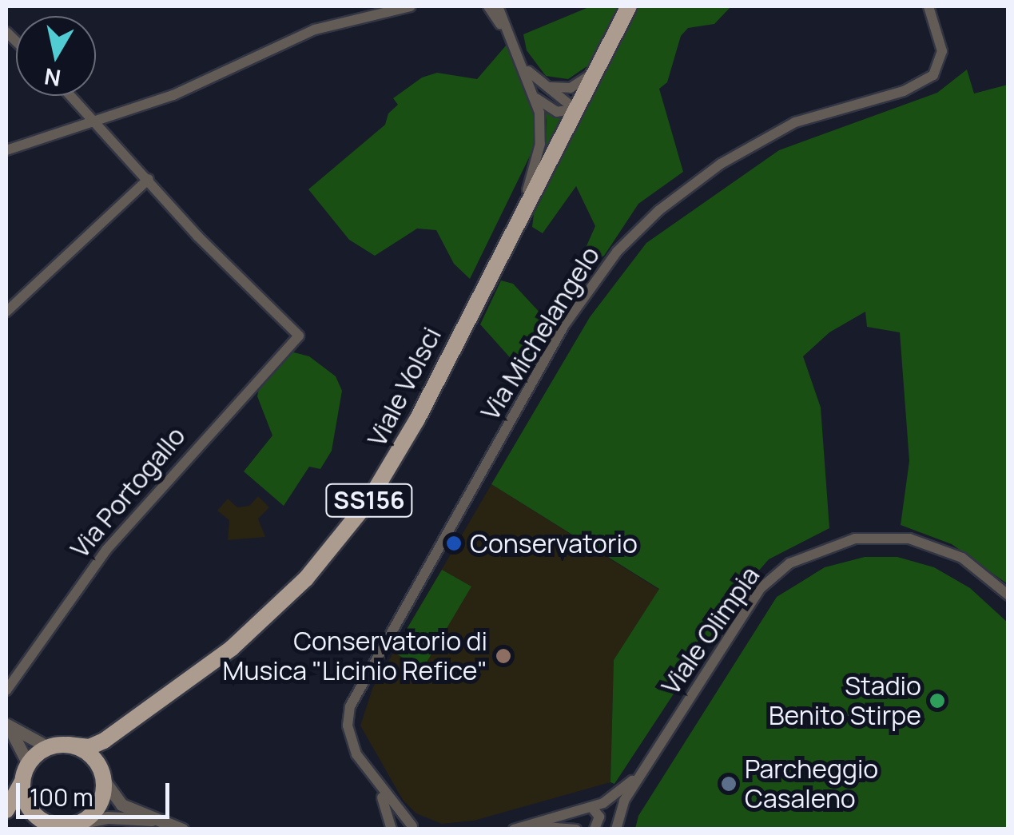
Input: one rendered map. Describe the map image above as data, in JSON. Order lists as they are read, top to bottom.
{
  "streets": {
    "main road": ["Viale Volsci", "SS156"],
    "street": ["Via Michelangelo", "Via Portogallo", "Viale Olimpia"]
  },
  "places": [
    "Conservatorio",
    "Conservatorio di Musica \"Licinio Refice\"",
    "Stadio Benito Stirpe",
    "Parcheggio Casaleno"
  ],
  "scale_bar": "100 m",
  "north": "bottom"
}
